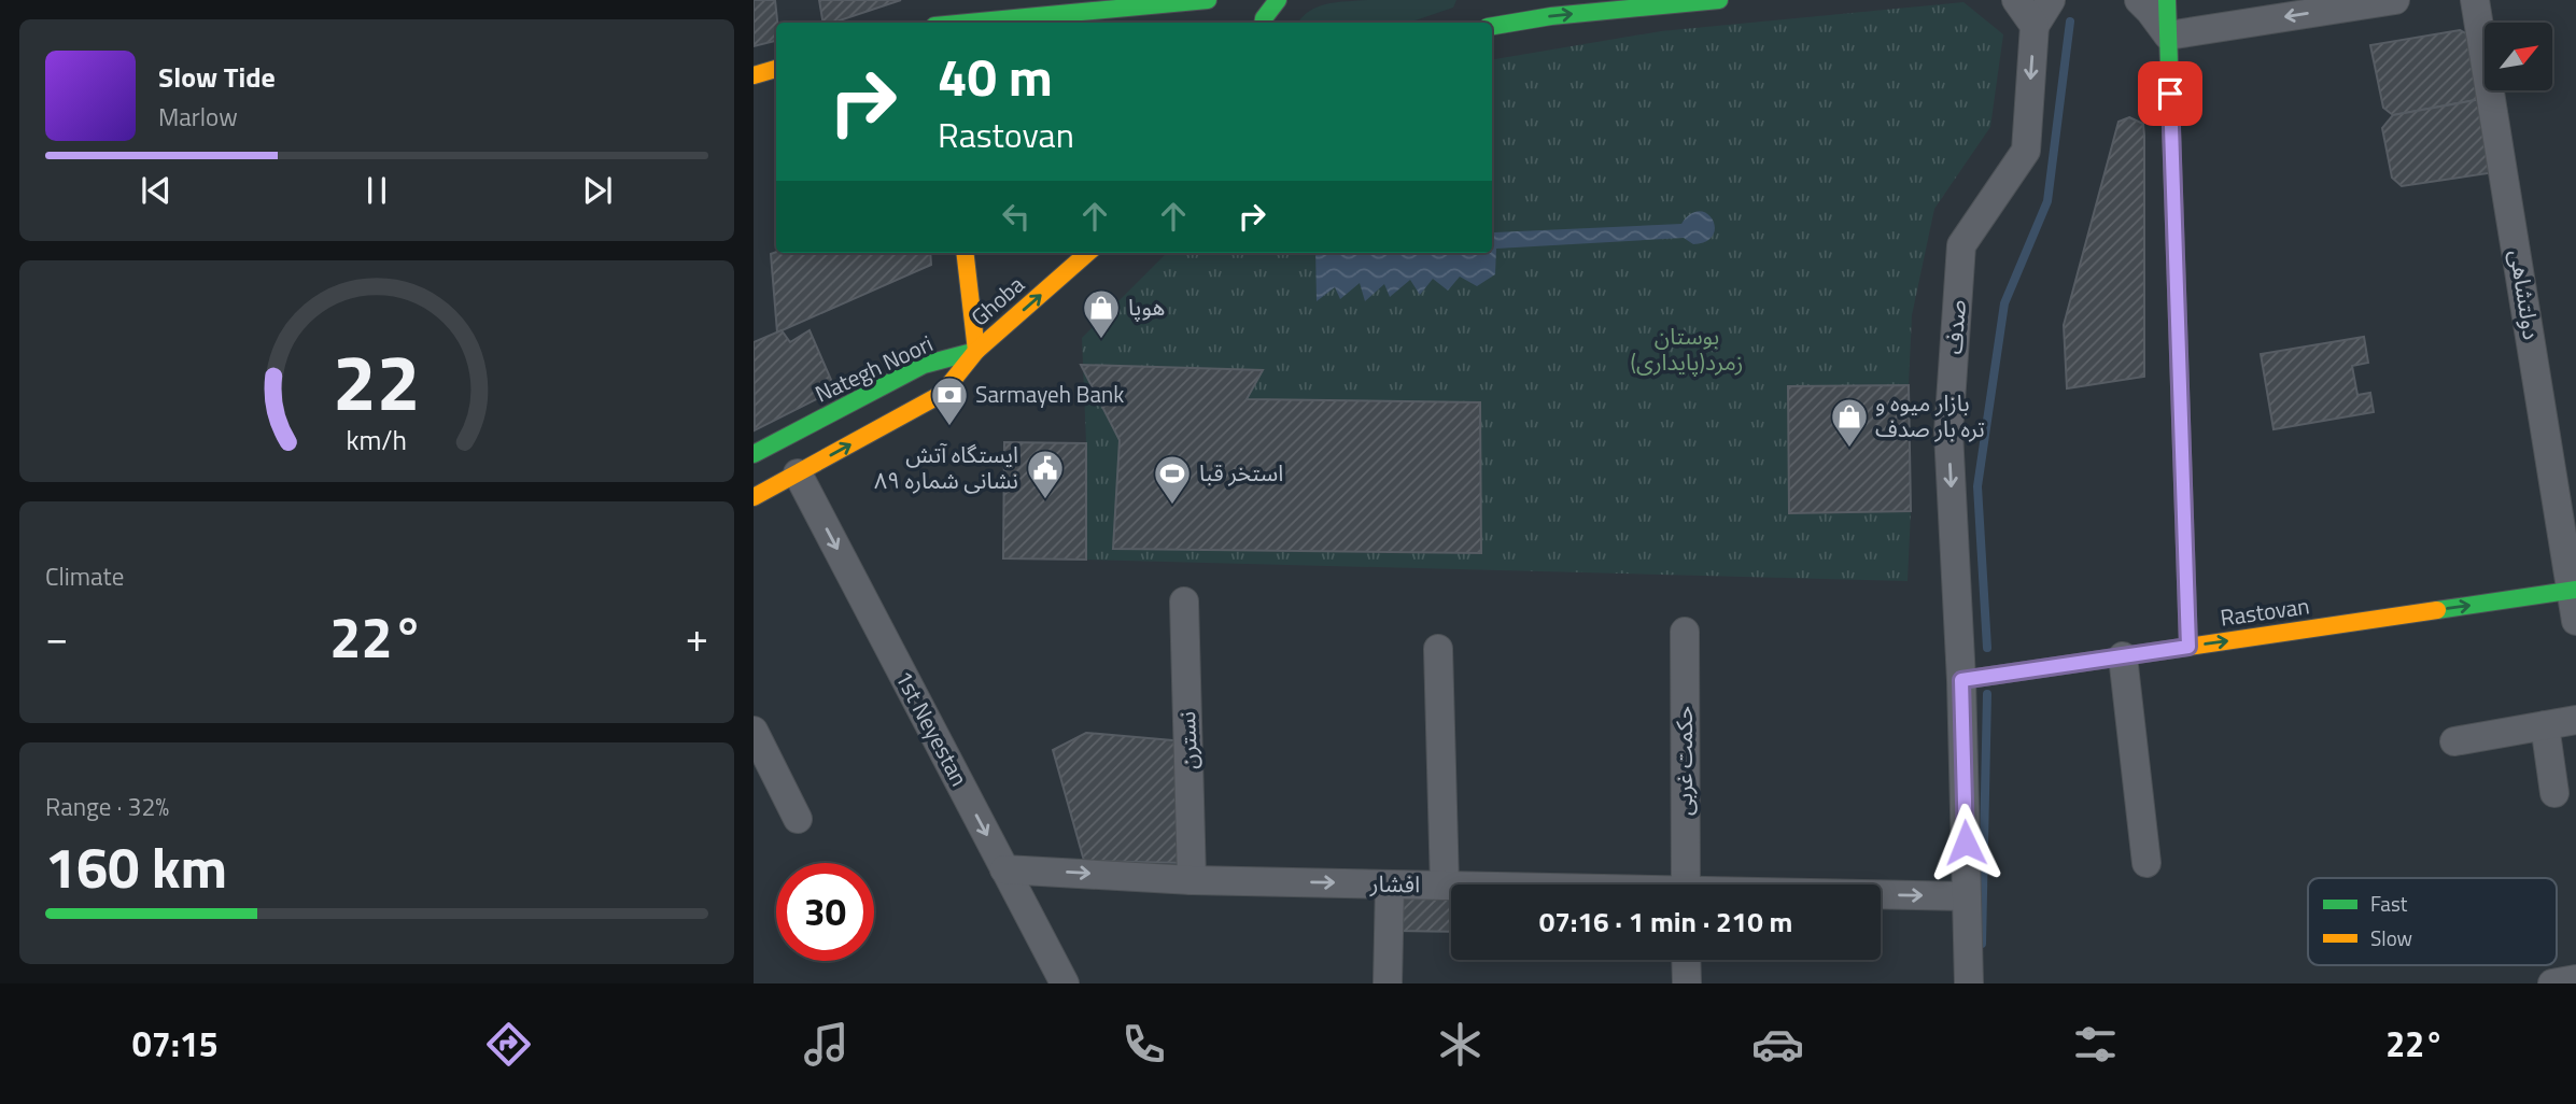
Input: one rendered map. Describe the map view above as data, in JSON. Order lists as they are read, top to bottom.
{
  "streets": {
    "street": [
      "دولتشاهی",
      "Ghoba",
      "صدف",
      "Nategh Noori",
      "Rastovan",
      "1st Neyestan",
      "نسترن",
      "حکمت غربی",
      "افشار"
    ]
  },
  "crossings": [
    ["دولتشاهی", "Rastovan"],
    ["Ghoba", "Nategh Noori"],
    ["صدف", "Rastovan"],
    ["صدف", "افشار"],
    ["Nategh Noori", "1st Neyestan"],
    ["1st Neyestan", "افشار"],
    ["نسترن", "افشار"]
  ],
  "one_way": ["Ghoba", "1st Neyestan", "افشار"],
  "parks": ["بوستان زمرد(پایداری)"],
  "places": {
    "shop": ["هوپا", "بازار میوه و تره بار صدف"],
    "bank": ["Sarmayeh Bank"],
    "public building": ["ایستگاه آتش نشانی شماره ۸۹"],
    "sports": ["استخر قبا"]
  },
  "legend": ["Fast", "Slow"],
  "north": "top right",
  "page": {
    "turn": ["40 m", "Rastovan"],
    "song": ["Slow Tide", "Marlow"],
    "tile": [
      "Climate",
      ["Range · 32%", "160 km"]
    ],
    "heat": ["−", "22°", "+"],
    "limit": "30",
    "trip": "07:16 · 1 min · 210 m",
    "tabs": ["07:15", "22°"],
    "gauge": ["22", "km/h"]
  }
}
